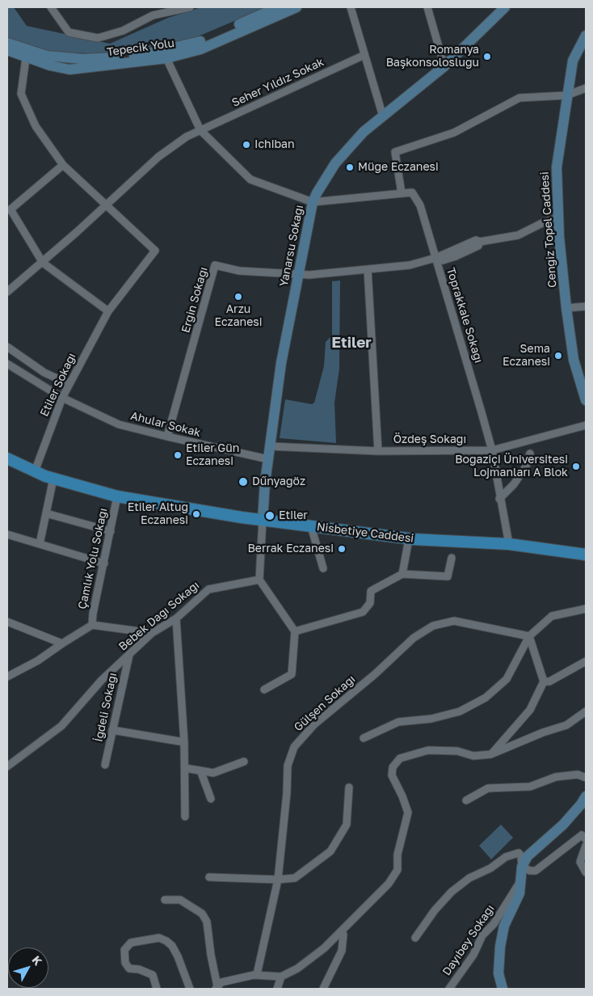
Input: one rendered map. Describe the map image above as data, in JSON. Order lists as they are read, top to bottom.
{
  "streets": {
    "main road": ["Nisbetiye Caddesi"],
    "street": [
      "Tepecik Yolu",
      "Seher Yıldız Sokak",
      "Cengiz Topel Caddesi",
      "Yanarsu Sokağı",
      "Ergin Sokağı",
      "Toprakkale Sokağı",
      "Etiler Sokağı",
      "Ahular Sokak",
      "Özdeş Sokağı",
      "Çamlık Yolu Sokağı",
      "Bebek Dağı Sokağı",
      "Gülşen Sokağı",
      "İğdeli Sokağı",
      "Dayıbey Sokağı"
    ]
  },
  "crossings": [
    ["Seher Yıldız Sokak", "Etiler Sokağı"],
    ["Cengiz Topel Caddesi", "Ergin Sokağı"],
    ["Yanarsu Sokağı", "Ergin Sokağı"],
    ["Yanarsu Sokağı", "Ahular Sokak"],
    ["Yanarsu Sokağı", "Özdeş Sokağı"],
    ["Yanarsu Sokağı", "Nisbetiye Caddesi"],
    ["Ergin Sokağı", "Toprakkale Sokağı"],
    ["Ergin Sokağı", "Ahular Sokak"],
    ["Toprakkale Sokağı", "Özdeş Sokağı"],
    ["Toprakkale Sokağı", "Nisbetiye Caddesi"],
    ["Etiler Sokağı", "Ahular Sokak"],
    ["Etiler Sokağı", "Nisbetiye Caddesi"],
    ["Nisbetiye Caddesi", "Çamlık Yolu Sokağı"],
    ["Bebek Dağı Sokağı", "İğdeli Sokağı"]
  ],
  "districts": ["Etiler"],
  "places": [
    "Romanya Başkonsolosluğu",
    "Ichiban",
    "Müge Eczanesi",
    "Arzu Eczanesi",
    "Sema Eczanesi",
    "Etiler Gün Eczanesi",
    "Boğaziçi Üniversitesi Lojmanları A Blok",
    "Dűnyagöz",
    "Etiler Altuğ Eczanesi",
    "Etiler",
    "Berrak Eczanesi"
  ],
  "north": "top right"
}
